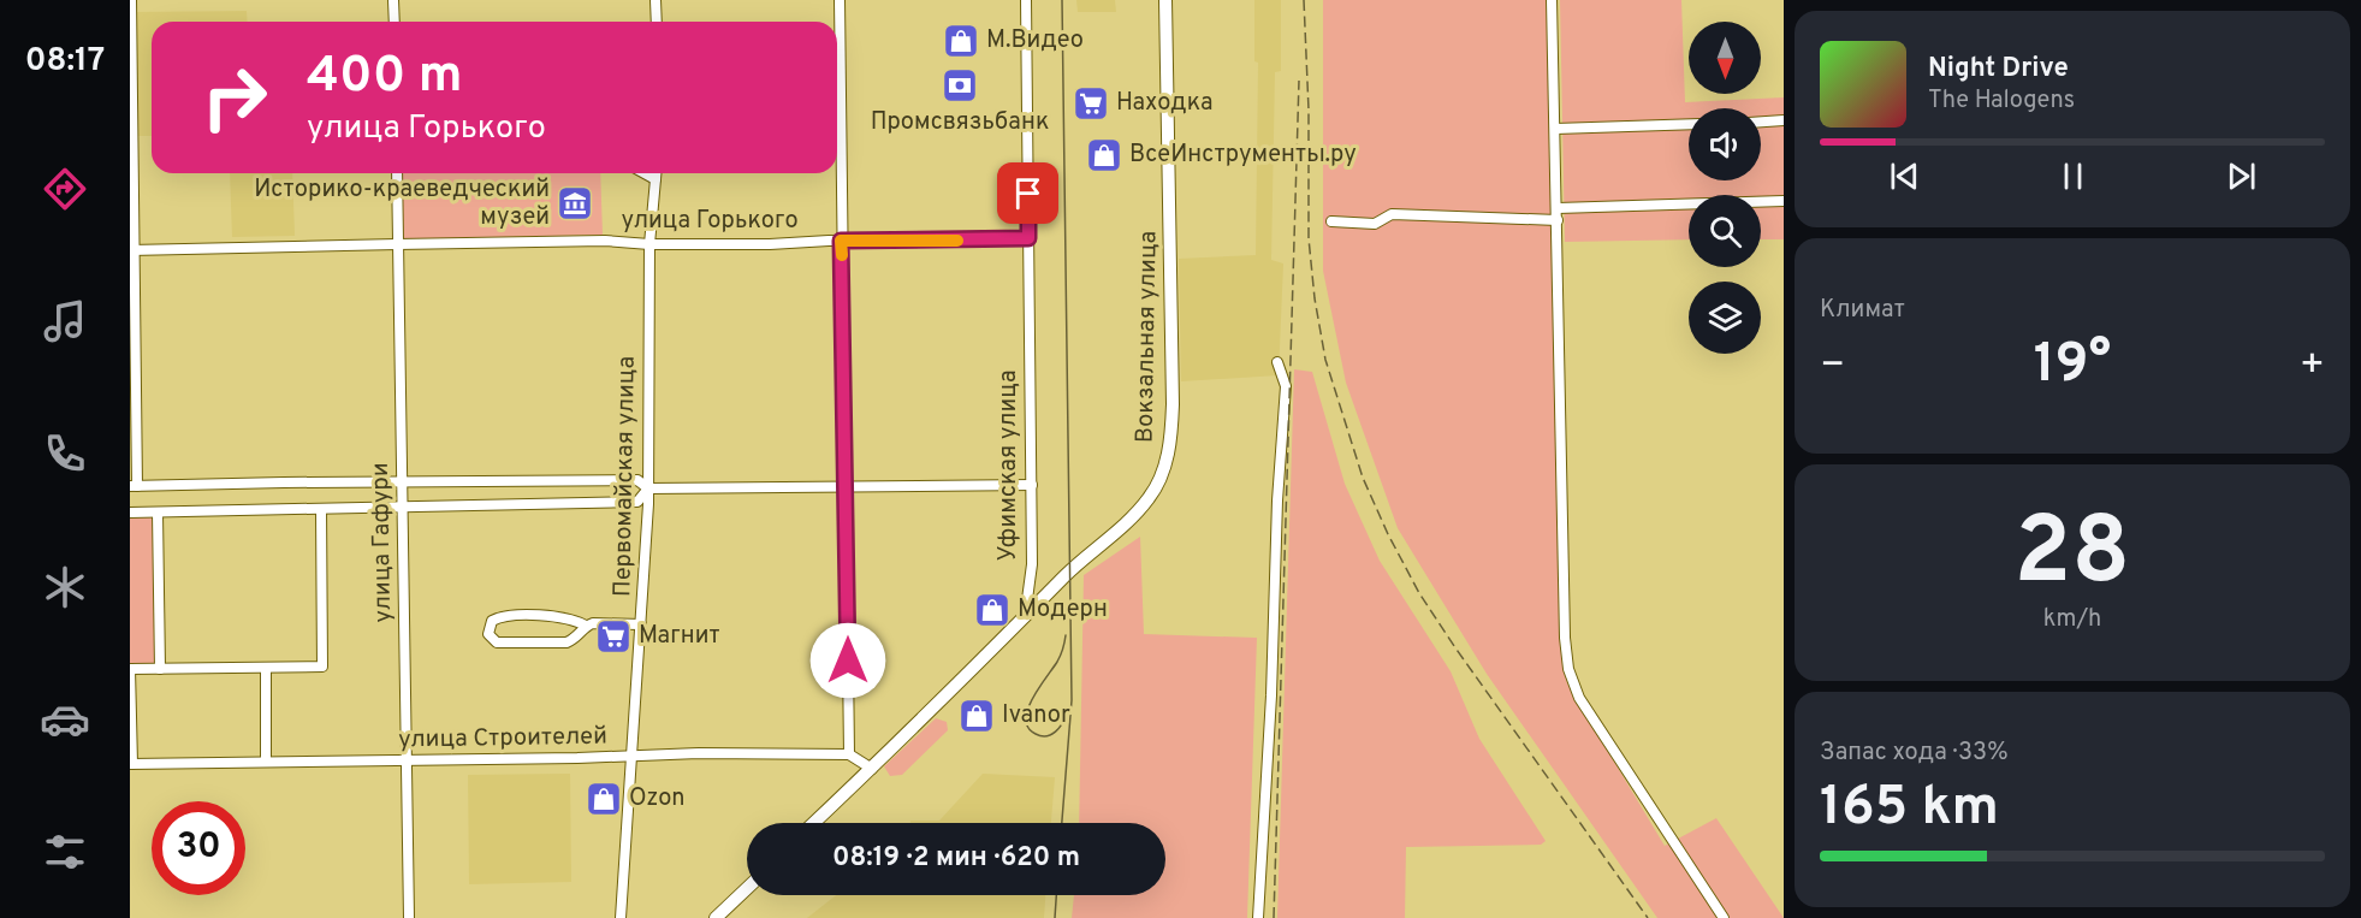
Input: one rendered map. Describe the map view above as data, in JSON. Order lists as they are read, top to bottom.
{
  "streets": {
    "main road": ["Вокзальная улица"],
    "street": [
      "улица Горького",
      "Уфимская улица",
      "Первомайская улица",
      "улица Гафури",
      "улица Строителей"
    ]
  },
  "crossings": [
    ["улица Горького", "Уфимская улица"],
    ["улица Горького", "Первомайская улица"],
    ["улица Горького", "улица Гафури"],
    ["Вокзальная улица", "Уфимская улица"],
    ["Первомайская улица", "улица Строителей"],
    ["улица Гафури", "улица Строителей"]
  ],
  "places": {
    "shop": [
      "М.Видео",
      "ВсеИнструменты.ру",
      "Модерн",
      "Ivanor",
      "Ozon"
    ],
    "bank": ["Промсвязьбанк"],
    "supermarket": ["Находка", "Магнит"],
    "museum": ["Историко-краеведческий музей"]
  },
  "north": "bottom",
  "page": {
    "tabs": "08:17",
    "turn": ["400 m", "улица Горького"],
    "song": ["Night Drive", "The Halogens"],
    "tile": [
      "Климат",
      ["28", "km/h"],
      ["Запас хода · 33%", "165 km"]
    ],
    "heat": ["−", "19°", "+"],
    "limit": "30",
    "trip": "08:19 · 2 мин · 620 m"
  }
}
